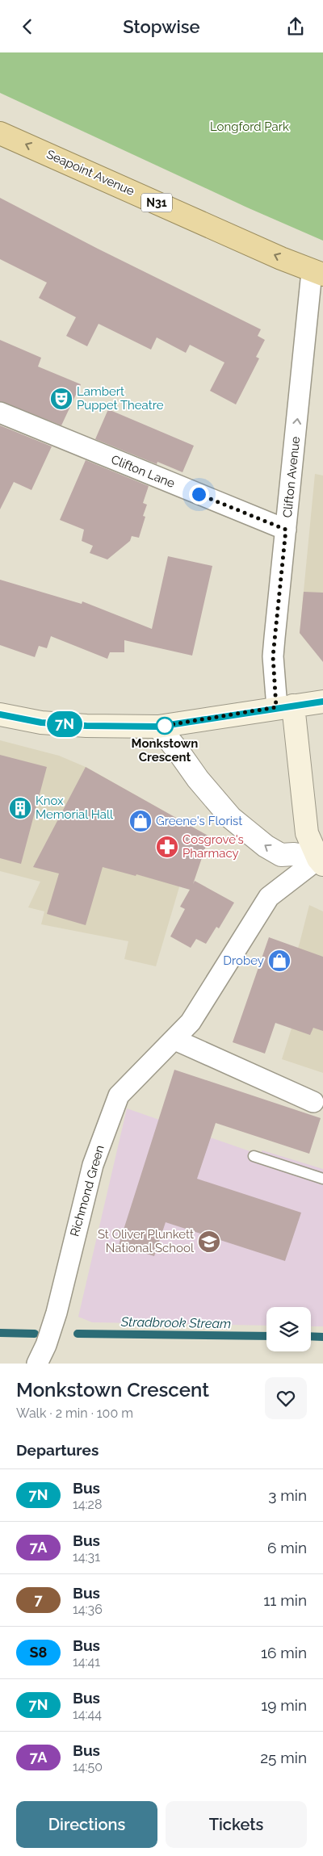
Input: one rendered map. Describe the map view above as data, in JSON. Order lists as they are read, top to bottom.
{
  "streets": {
    "highway": ["Seapoint Avenue", "N31"],
    "street": ["Clifton Lane", "Clifton Avenue", "Richmond Green"]
  },
  "crossings": [
    ["Seapoint Avenue", "Clifton Avenue"],
    ["Clifton Lane", "Clifton Avenue"]
  ],
  "one_way": ["Seapoint Avenue", "Clifton Avenue"],
  "water": ["Stradbrook Stream"],
  "parks": ["Longford Park"],
  "places": {
    "theatre": ["Lambert Puppet Theatre"],
    "other": ["Monkstown Crescent"],
    "building": ["Knox Memorial Hall"],
    "shop": ["Greene's Florist", "Drobey"],
    "pharmacy": ["Cosgrove's Pharmacy"],
    "school or university": ["St Oliver Plunkett National School"]
  },
  "lines": ["bus line 7N"],
  "page": {
    "header": "Stopwise",
    "on_map": "7N",
    "heading": [
      ["Monkstown Crescent", "Walk · 2 min · 100 m"],
      "Departures"
    ],
    "list": [
      {
        "mark": "7N",
        "name": "Bus",
        "note": "14:28",
        "value": "3 min"
      },
      {
        "mark": "7A",
        "name": "Bus",
        "note": "14:31",
        "value": "6 min"
      },
      {
        "mark": "7",
        "name": "Bus",
        "note": "14:36",
        "value": "11 min"
      },
      {
        "mark": "S8",
        "name": "Bus",
        "note": "14:41",
        "value": "16 min"
      },
      {
        "mark": "7N",
        "name": "Bus",
        "note": "14:44",
        "value": "19 min"
      },
      {
        "mark": "7A",
        "name": "Bus",
        "note": "14:50",
        "value": "25 min"
      }
    ],
    "buttons": ["Directions", "Tickets"]
  }
}
